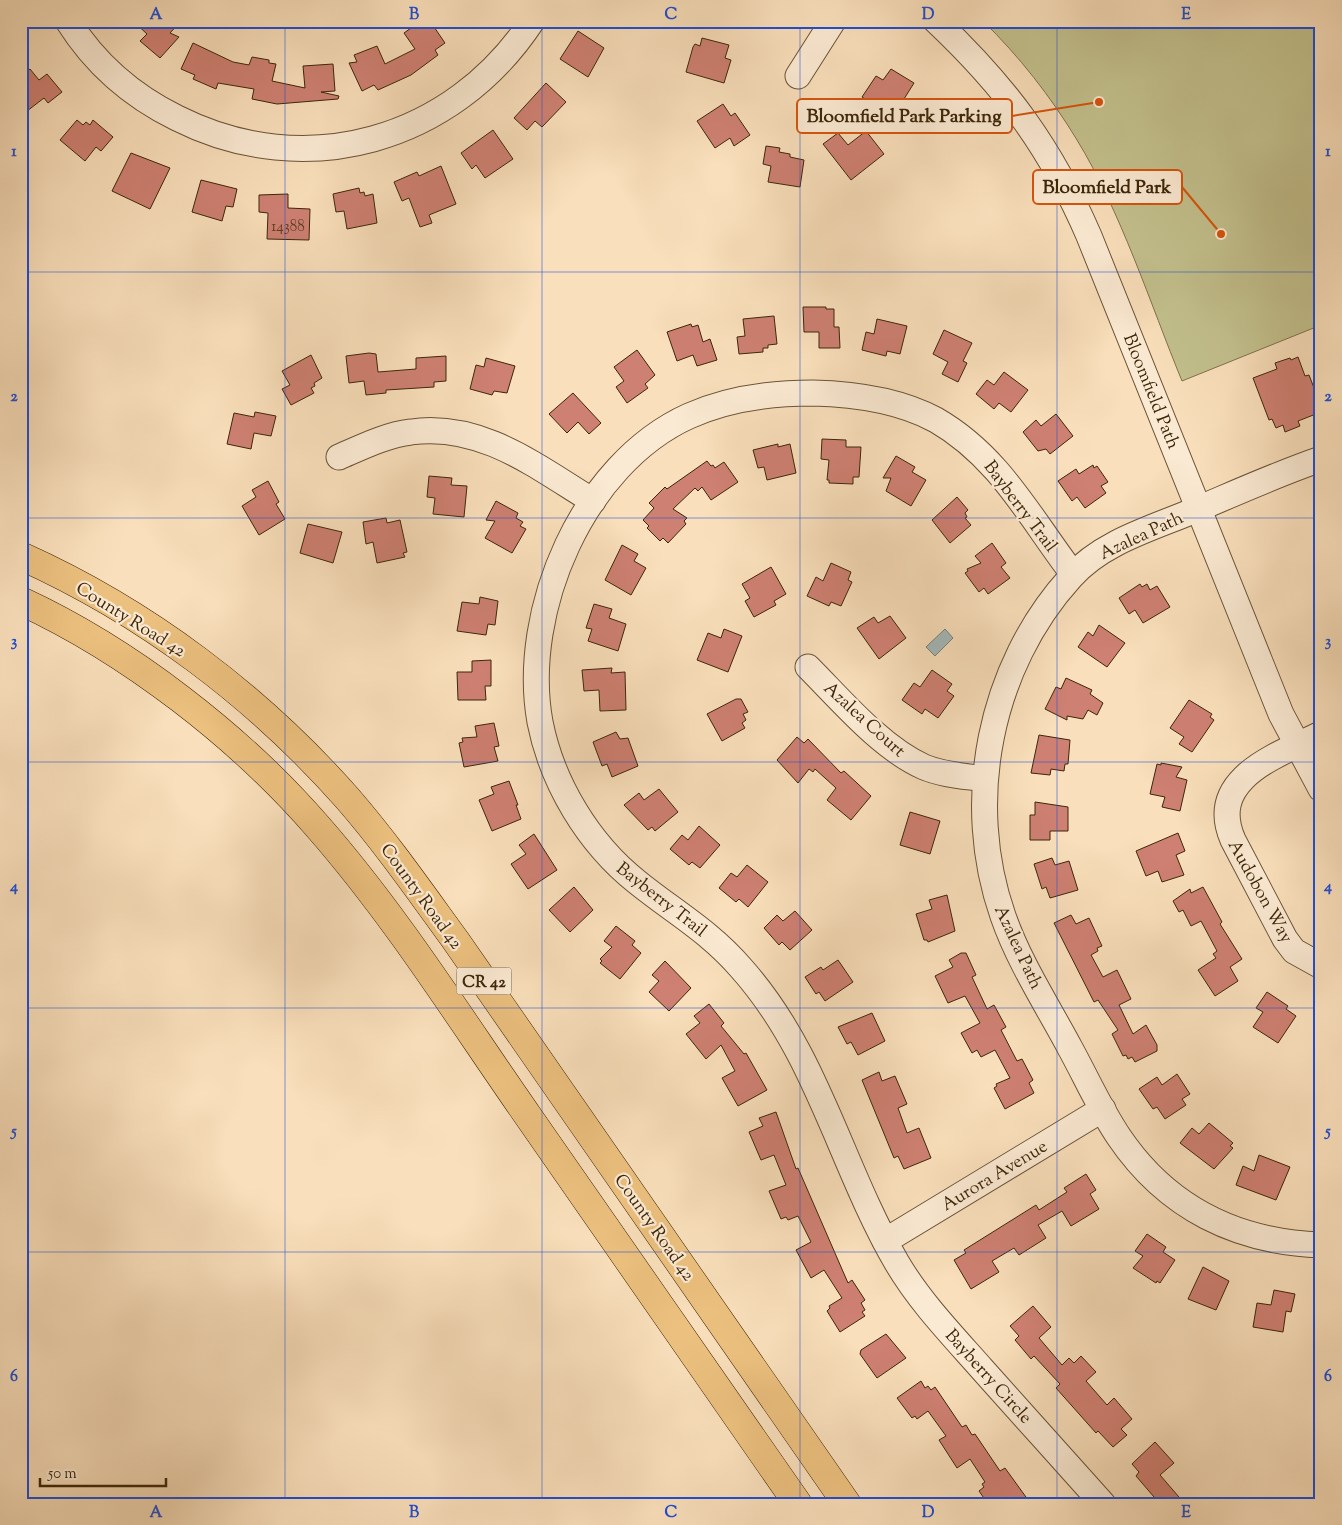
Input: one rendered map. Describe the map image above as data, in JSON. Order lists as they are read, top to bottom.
{
  "streets": {
    "highway": ["County Road 42", "CR 42"],
    "street": [
      "Bloomfield Path",
      "Bayberry Trail",
      "Azalea Path",
      "Azalea Court",
      "Audobon Way",
      "Aurora Avenue",
      "Bayberry Circle"
    ]
  },
  "crossings": [
    ["Bloomfield Path", "Azalea Path"],
    ["Bloomfield Path", "Audobon Way"],
    ["Bayberry Trail", "Azalea Path"],
    ["Bayberry Trail", "Aurora Avenue"],
    ["Bayberry Trail", "Bayberry Circle"],
    ["Azalea Path", "Azalea Court"],
    ["Azalea Path", "Aurora Avenue"],
    ["Aurora Avenue", "Bayberry Circle"]
  ],
  "places": ["Bloomfield Park Parking", "Bloomfield Park"],
  "house_numbers": ["14388"],
  "scale_bar": "50 m",
  "grid": {
    "columns": [
      "A",
      "B",
      "C",
      "D",
      "E"
    ],
    "rows": [
      "1",
      "2",
      "3",
      "4",
      "5",
      "6"
    ]
  }
}
